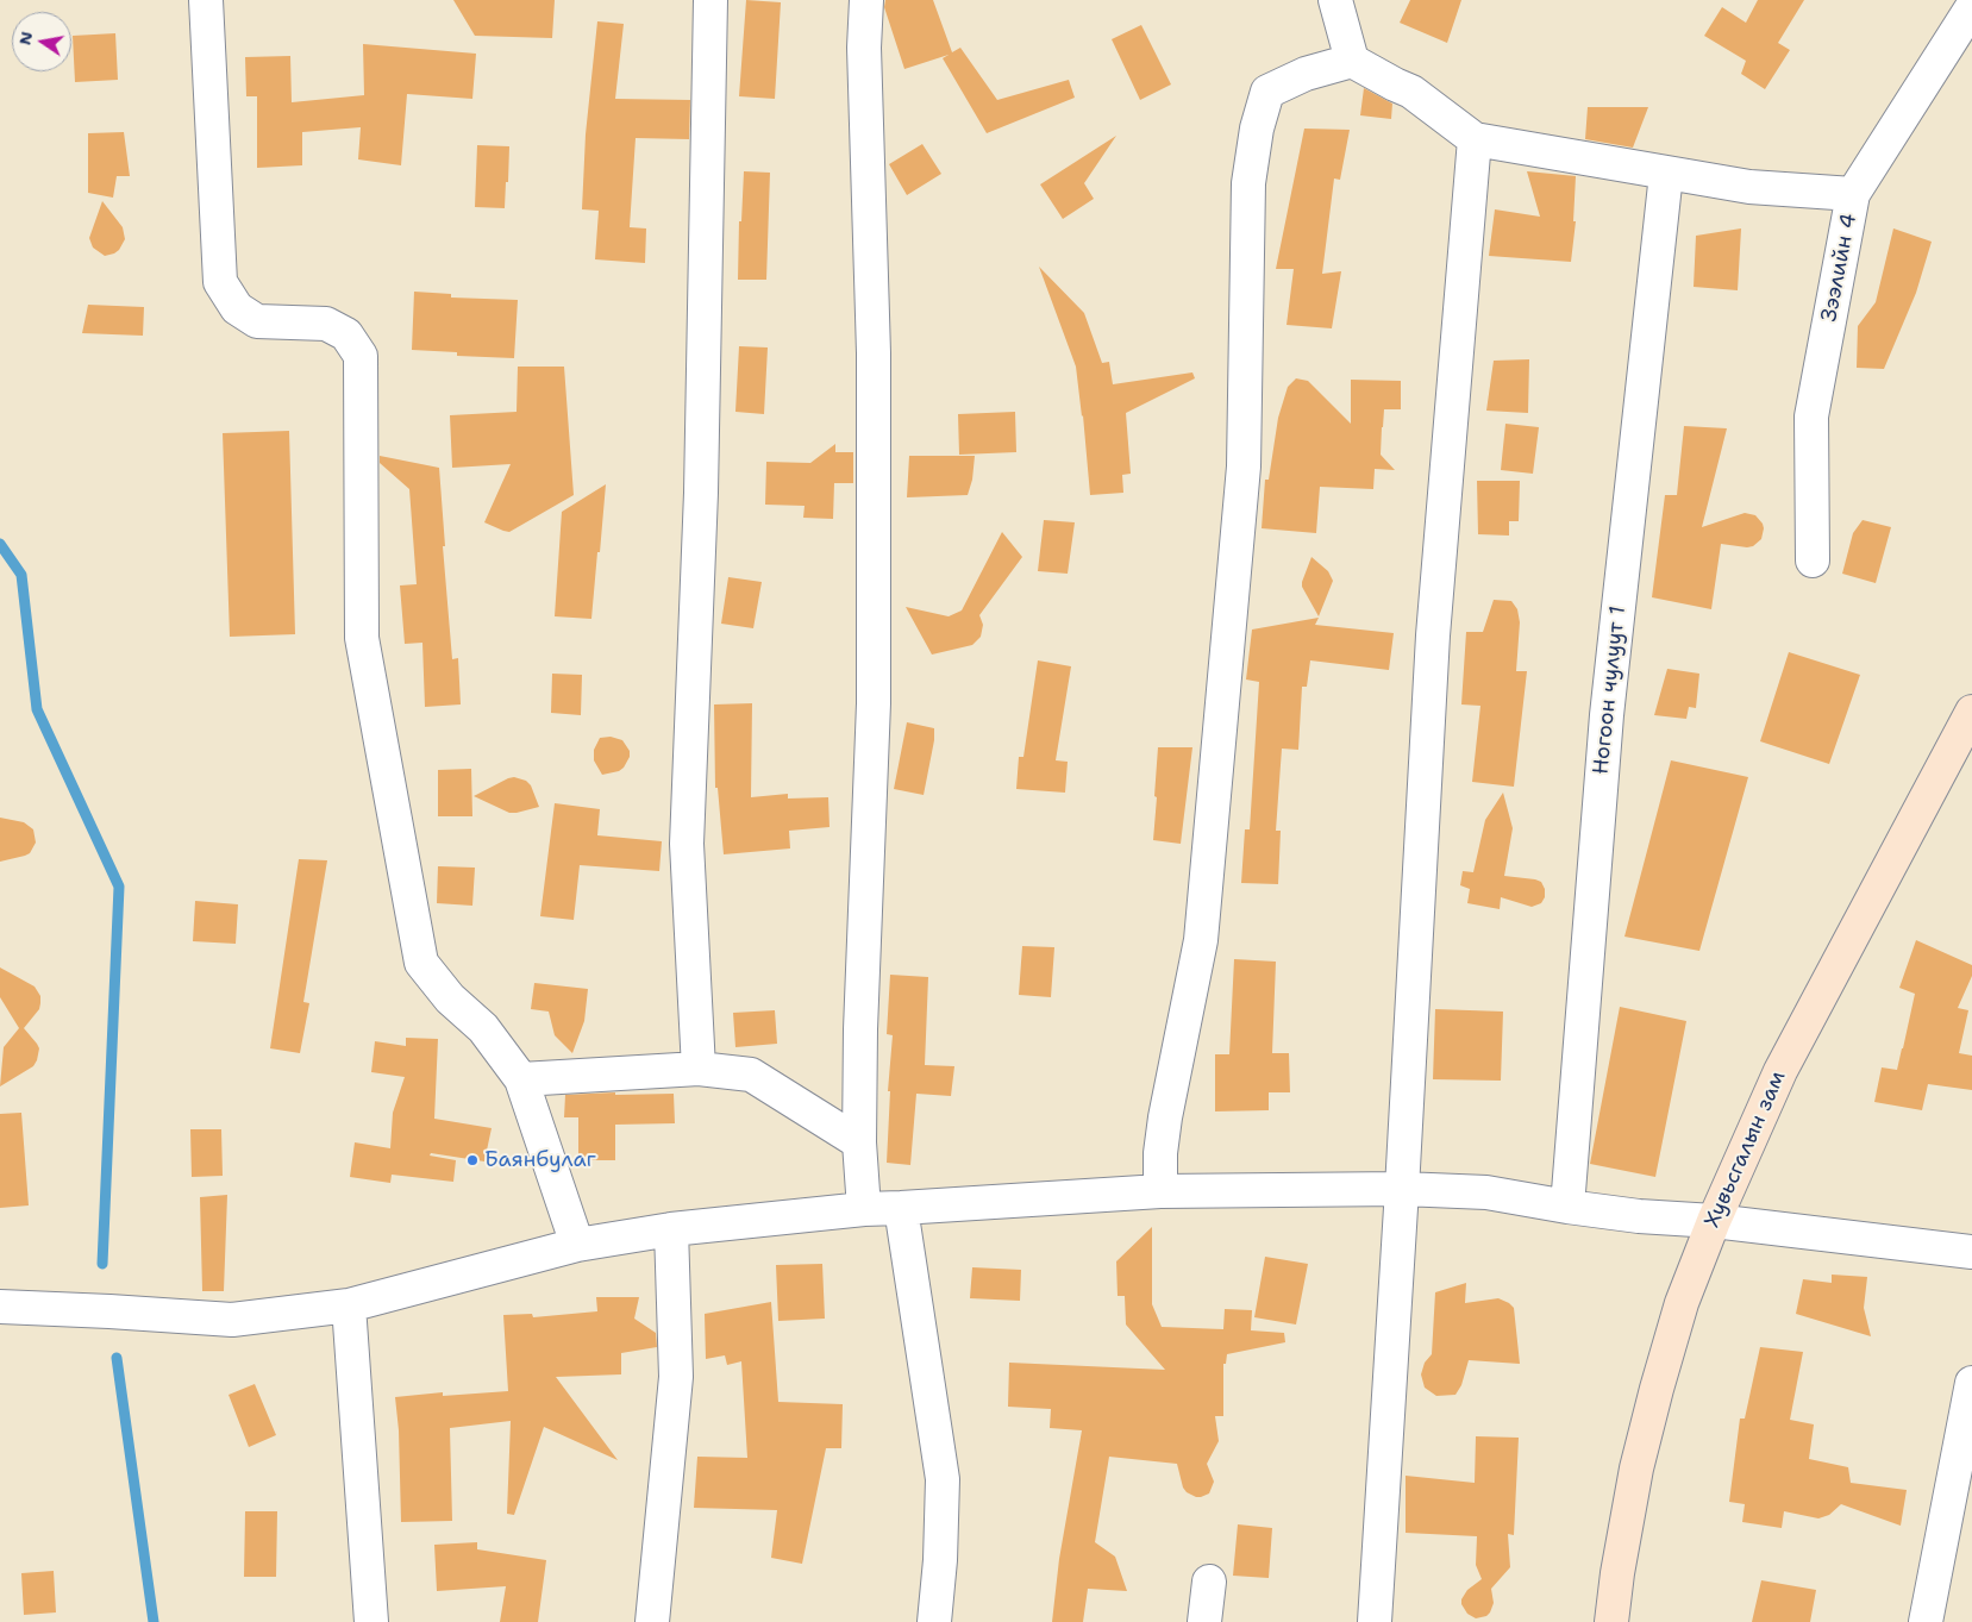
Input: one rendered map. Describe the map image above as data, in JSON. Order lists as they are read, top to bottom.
{
  "streets": {
    "main road": ["Хувьсгалын зам"],
    "street": ["Зээлийн 4", "Ногоон чулуут 1"]
  },
  "places": ["Баянбулаг"],
  "north": "left"
}
